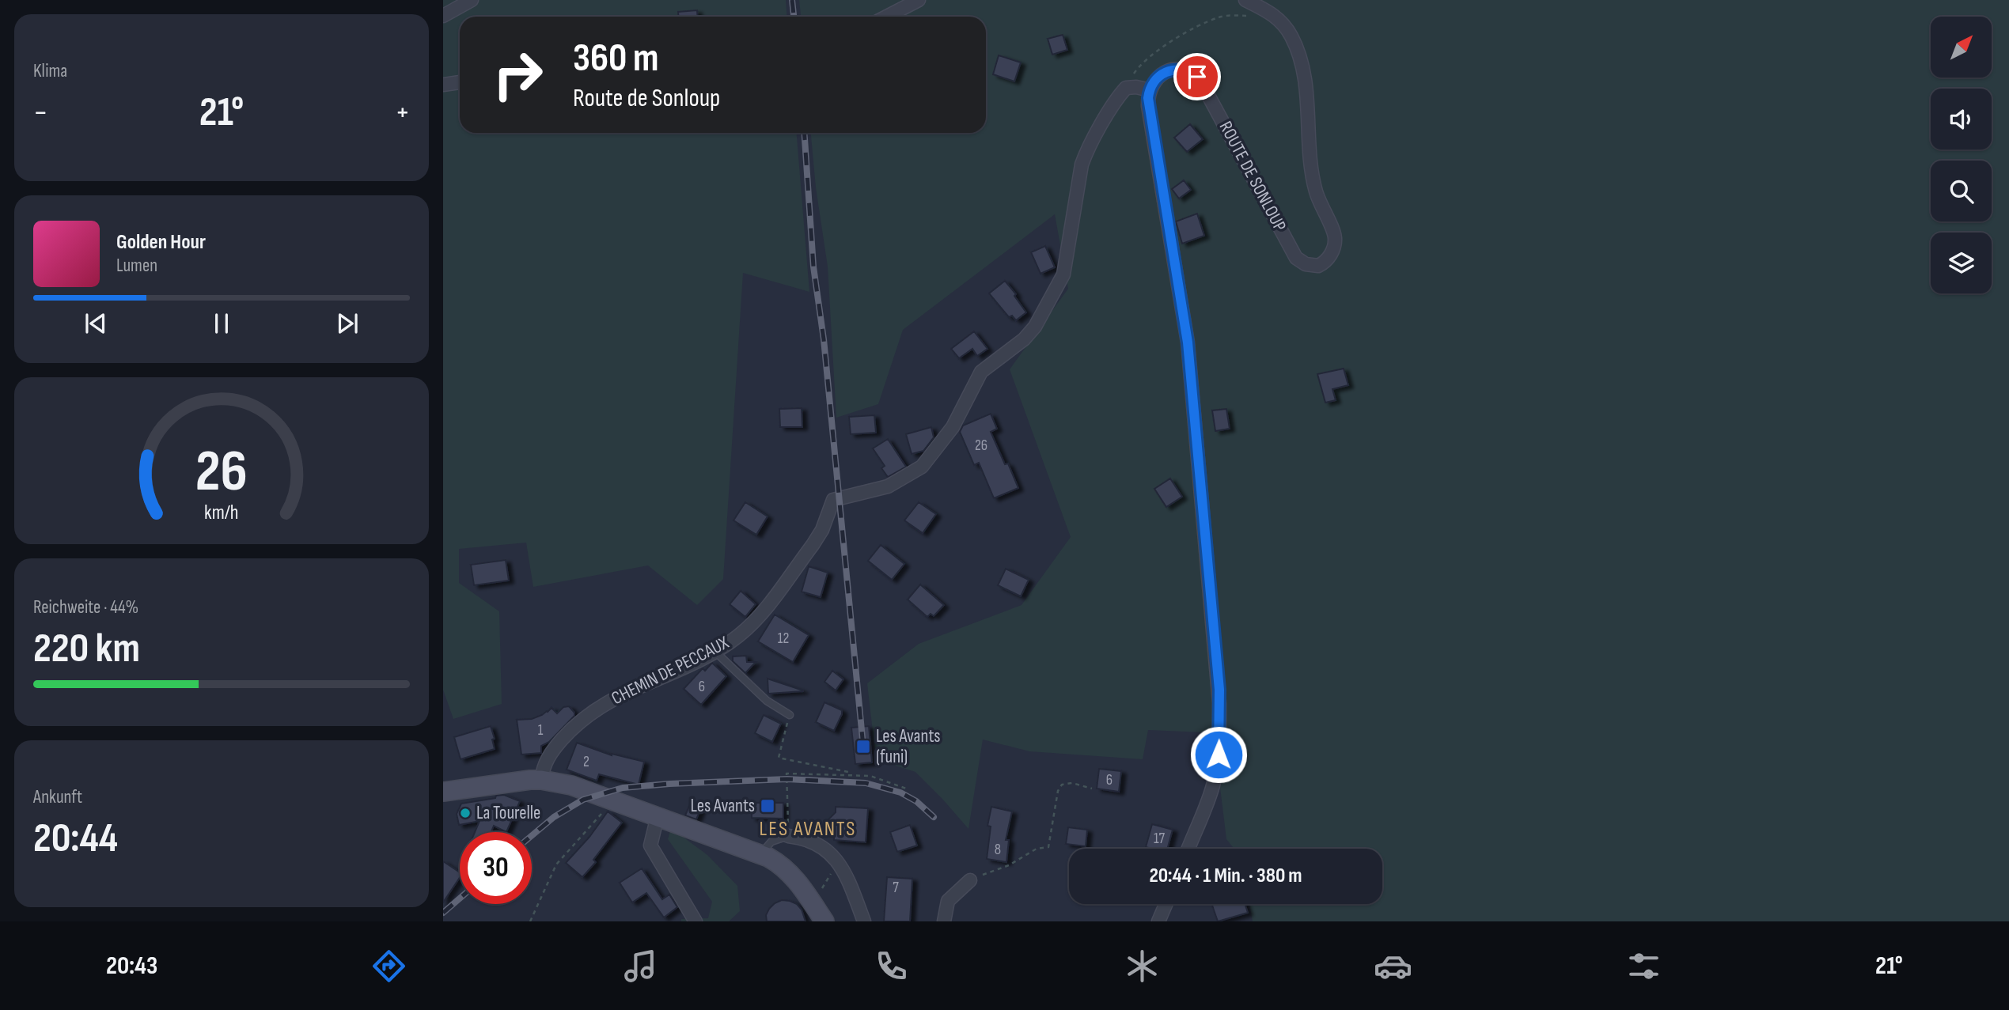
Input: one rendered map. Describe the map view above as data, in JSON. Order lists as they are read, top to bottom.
{
  "streets": {
    "street": ["ROUTE DE SONLOUP", "CHEMIN DE PECCAUX"]
  },
  "districts": ["LES AVANTS"],
  "places": {
    "transit": ["Les Avants (funi)", "Les Avants"],
    "other": ["La Tourelle"]
  },
  "house_numbers": [
    "26",
    "12",
    "6",
    "1",
    "2",
    "6",
    "17",
    "8",
    "7"
  ],
  "north": "top right",
  "page": {
    "tile": [
      "Klima",
      ["Reichweite · 44%", "220 km"],
      ["Ankunft", "20:44"]
    ],
    "turn": ["360 m", "Route de Sonloup"],
    "heat": ["−", "21°", "+"],
    "song": ["Golden Hour", "Lumen"],
    "limit": "30",
    "trip": "20:44 · 1 Min. · 380 m",
    "tabs": ["20:43", "21°"],
    "gauge": ["26", "km/h"]
  }
}
